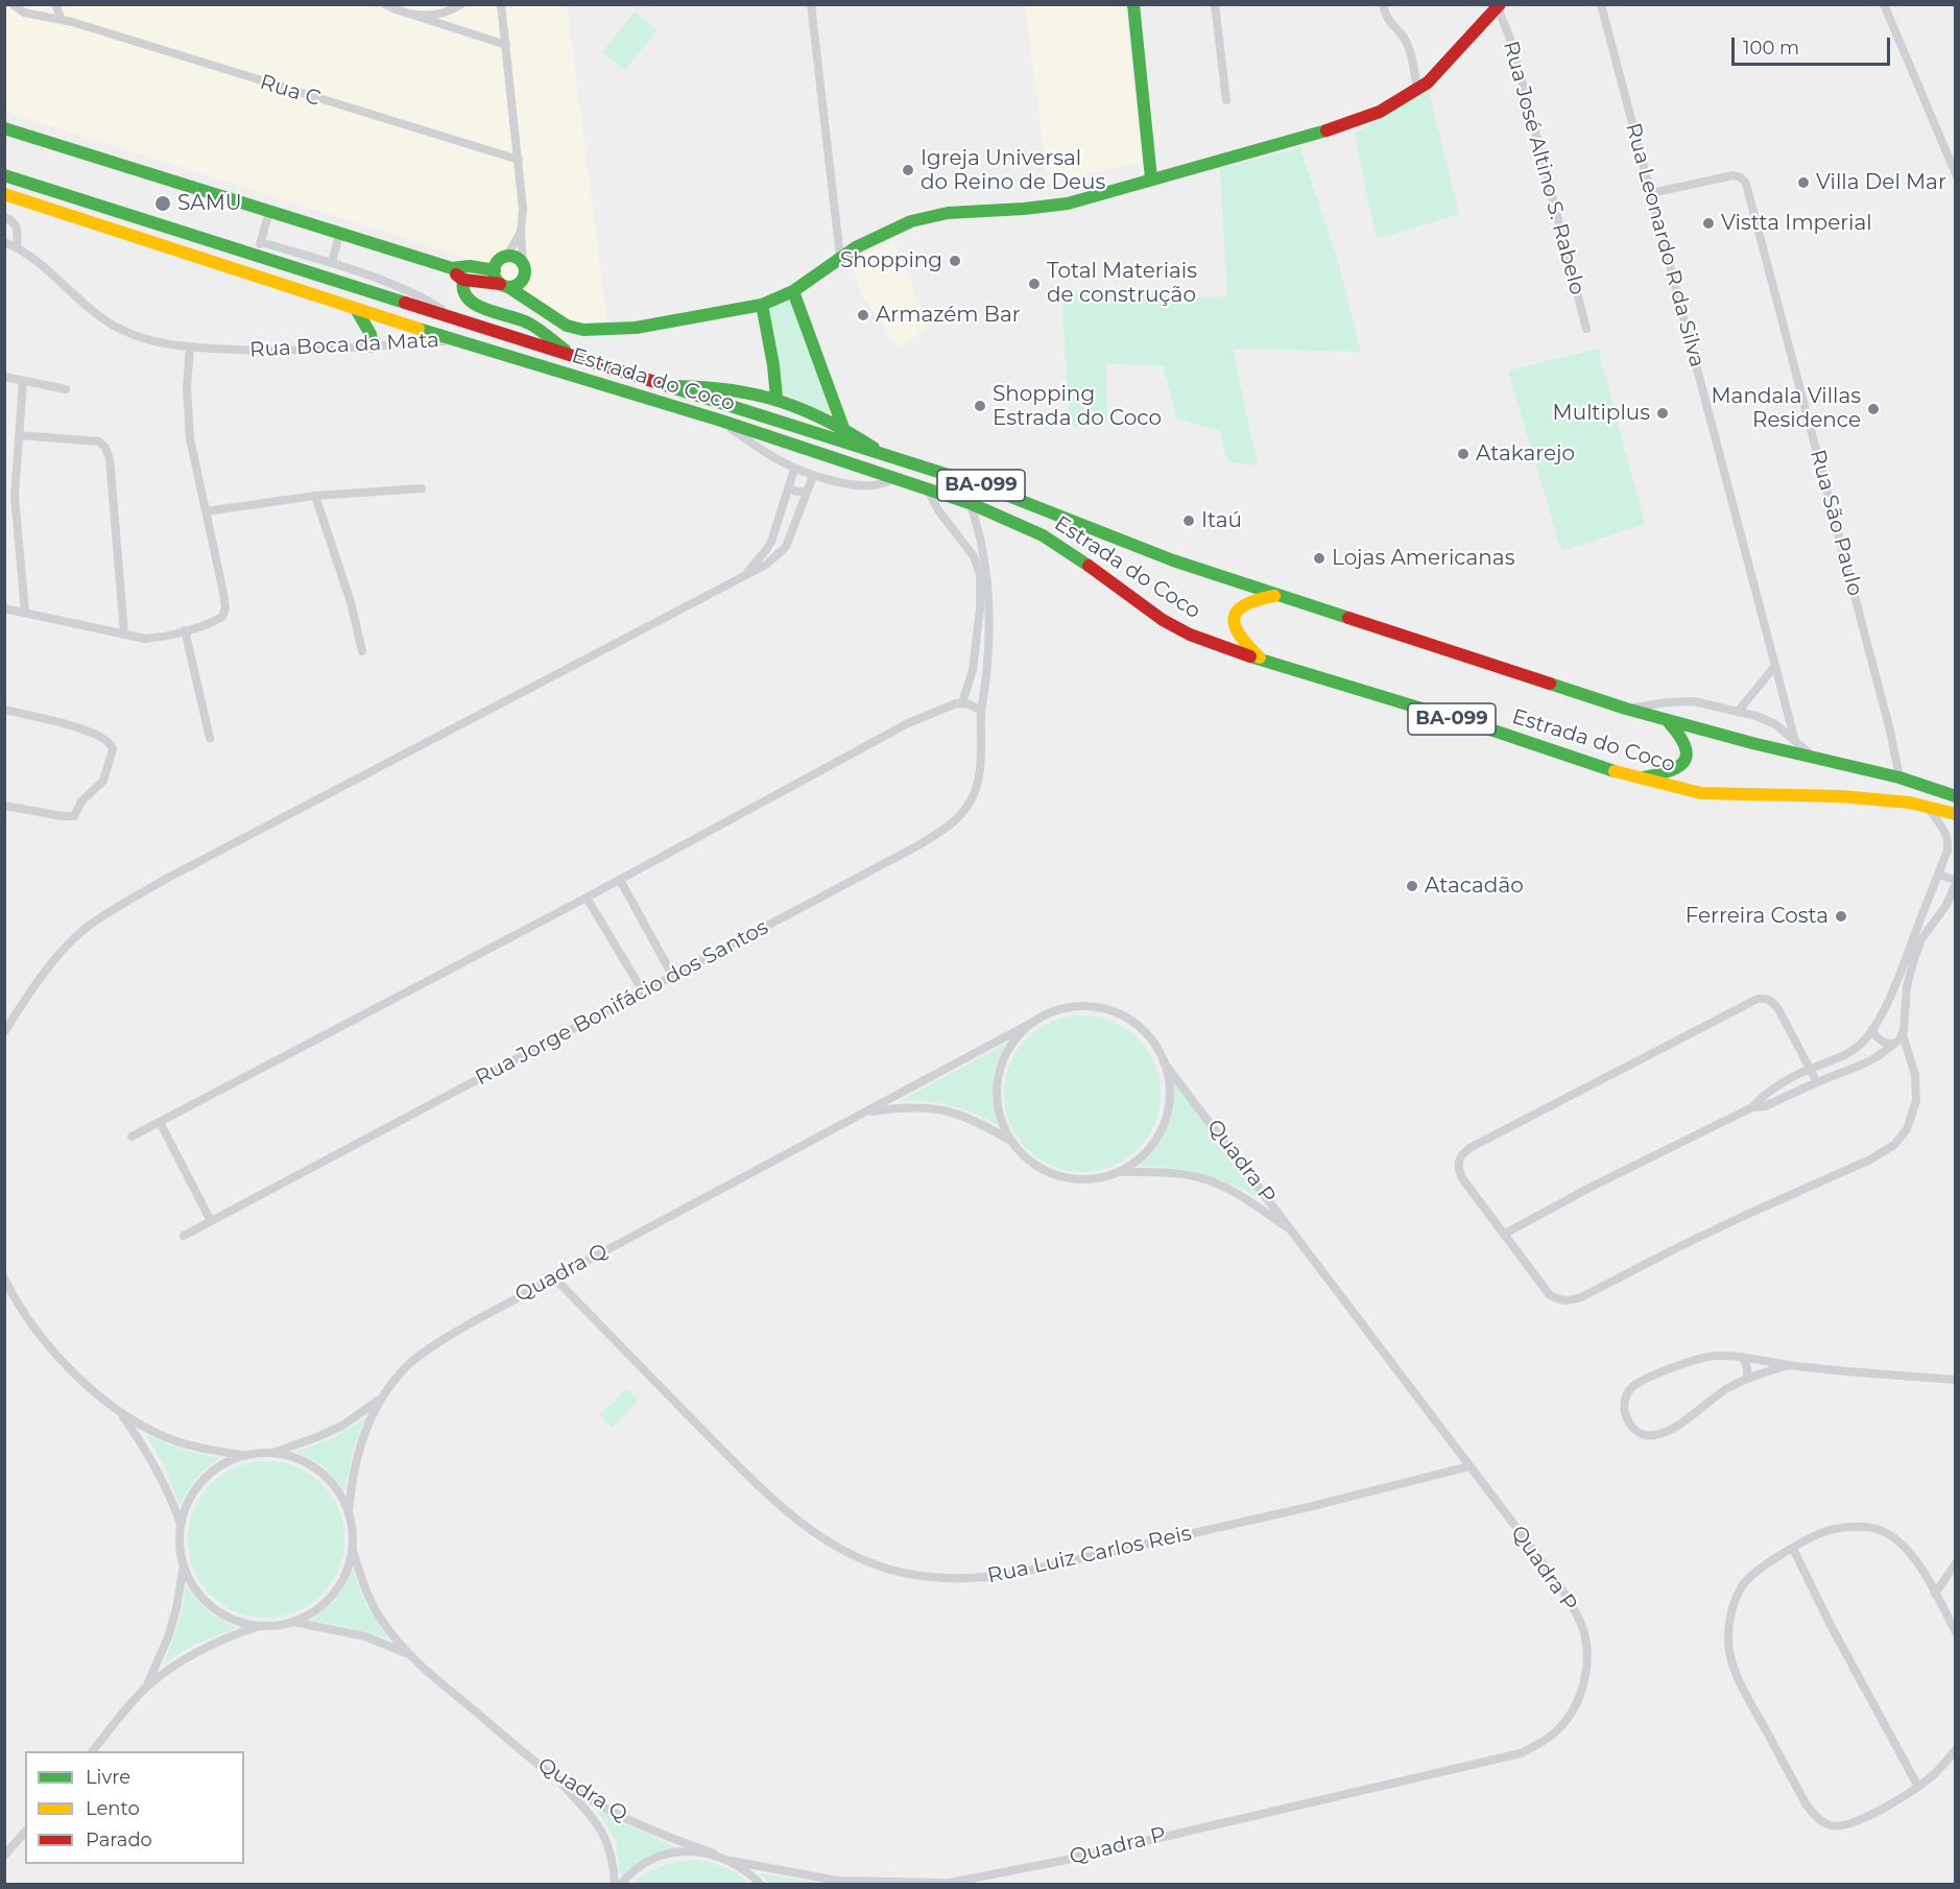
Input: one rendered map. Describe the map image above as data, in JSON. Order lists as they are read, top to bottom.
{
  "streets": {
    "main road": ["Estrada do Coco", "BA-099"],
    "street": [
      "Rua C",
      "Rua José Altino S. Rabelo",
      "Rua Leonardo R da Silva",
      "Rua Boca da Mata",
      "Rua São Paulo",
      "Rua Jorge Bonifácio dos Santos",
      "Quadra P",
      "Quadra Q",
      "Rua Luiz Carlos Reis"
    ]
  },
  "crossings": [
    ["Rua Leonardo R da Silva", "Rua São Paulo"],
    ["Rua Boca da Mata", "Estrada do Coco"],
    ["Estrada do Coco", "Rua São Paulo"],
    ["Quadra P", "Rua Luiz Carlos Reis"],
    ["Quadra Q", "Rua Luiz Carlos Reis"]
  ],
  "places": [
    "Igreja Universal do Reino de Deus",
    "Villa Del Mar",
    "SAMU",
    "Vistta Imperial",
    "Shopping",
    "Total Materiais de construção",
    "Armazém Bar",
    "Shopping Estrada do Coco",
    "Mandala Villas Residence",
    "Multiplus",
    "Atakarejo",
    "Itaú",
    "Lojas Americanas",
    "Atacadão",
    "Ferreira Costa"
  ],
  "legend": ["Livre", "Lento", "Parado"],
  "scale_bar": "100 m"
}
